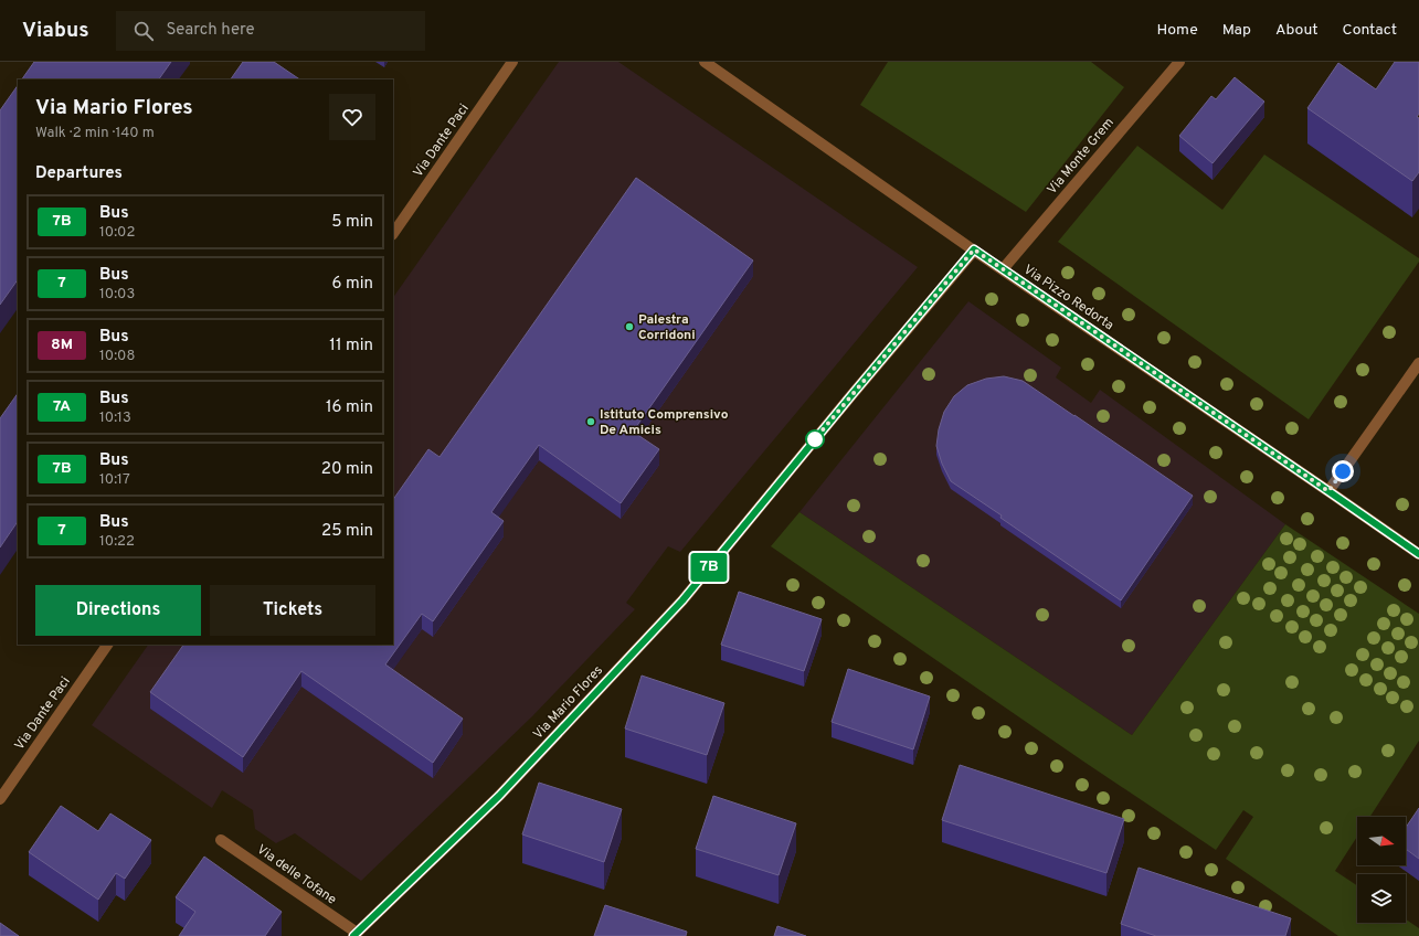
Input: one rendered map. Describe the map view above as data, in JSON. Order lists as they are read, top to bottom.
{
  "streets": {
    "street": [
      "Via Dante Paci",
      "Via Monte Grem",
      "Via Pizzo Redorta",
      "Via Mario Flores",
      "Via delle Tofane"
    ]
  },
  "crossings": [
    ["Via Monte Grem", "Via Pizzo Redorta"],
    ["Via Pizzo Redorta", "Via Mario Flores"],
    ["Via Mario Flores", "Via delle Tofane"]
  ],
  "places": ["Palestra Corridoni", "Istituto Comprensivo De Amicis"],
  "lines": ["bus line 7B"],
  "north": "right",
  "page": {
    "header": "Viabus",
    "search": "Search here",
    "nav": [
      "Home",
      "Map",
      "About",
      "Contact"
    ],
    "on_map": "7B",
    "heading": [
      ["Via Mario Flores", "Walk · 2 min · 140 m"],
      "Departures"
    ],
    "list": [
      {
        "mark": "7B",
        "name": "Bus",
        "note": "10:02",
        "value": "5 min"
      },
      {
        "mark": "7",
        "name": "Bus",
        "note": "10:03",
        "value": "6 min"
      },
      {
        "mark": "8M",
        "name": "Bus",
        "note": "10:08",
        "value": "11 min"
      },
      {
        "mark": "7A",
        "name": "Bus",
        "note": "10:13",
        "value": "16 min"
      },
      {
        "mark": "7B",
        "name": "Bus",
        "note": "10:17",
        "value": "20 min"
      },
      {
        "mark": "7",
        "name": "Bus",
        "note": "10:22",
        "value": "25 min"
      }
    ],
    "buttons": ["Directions", "Tickets"]
  }
}
